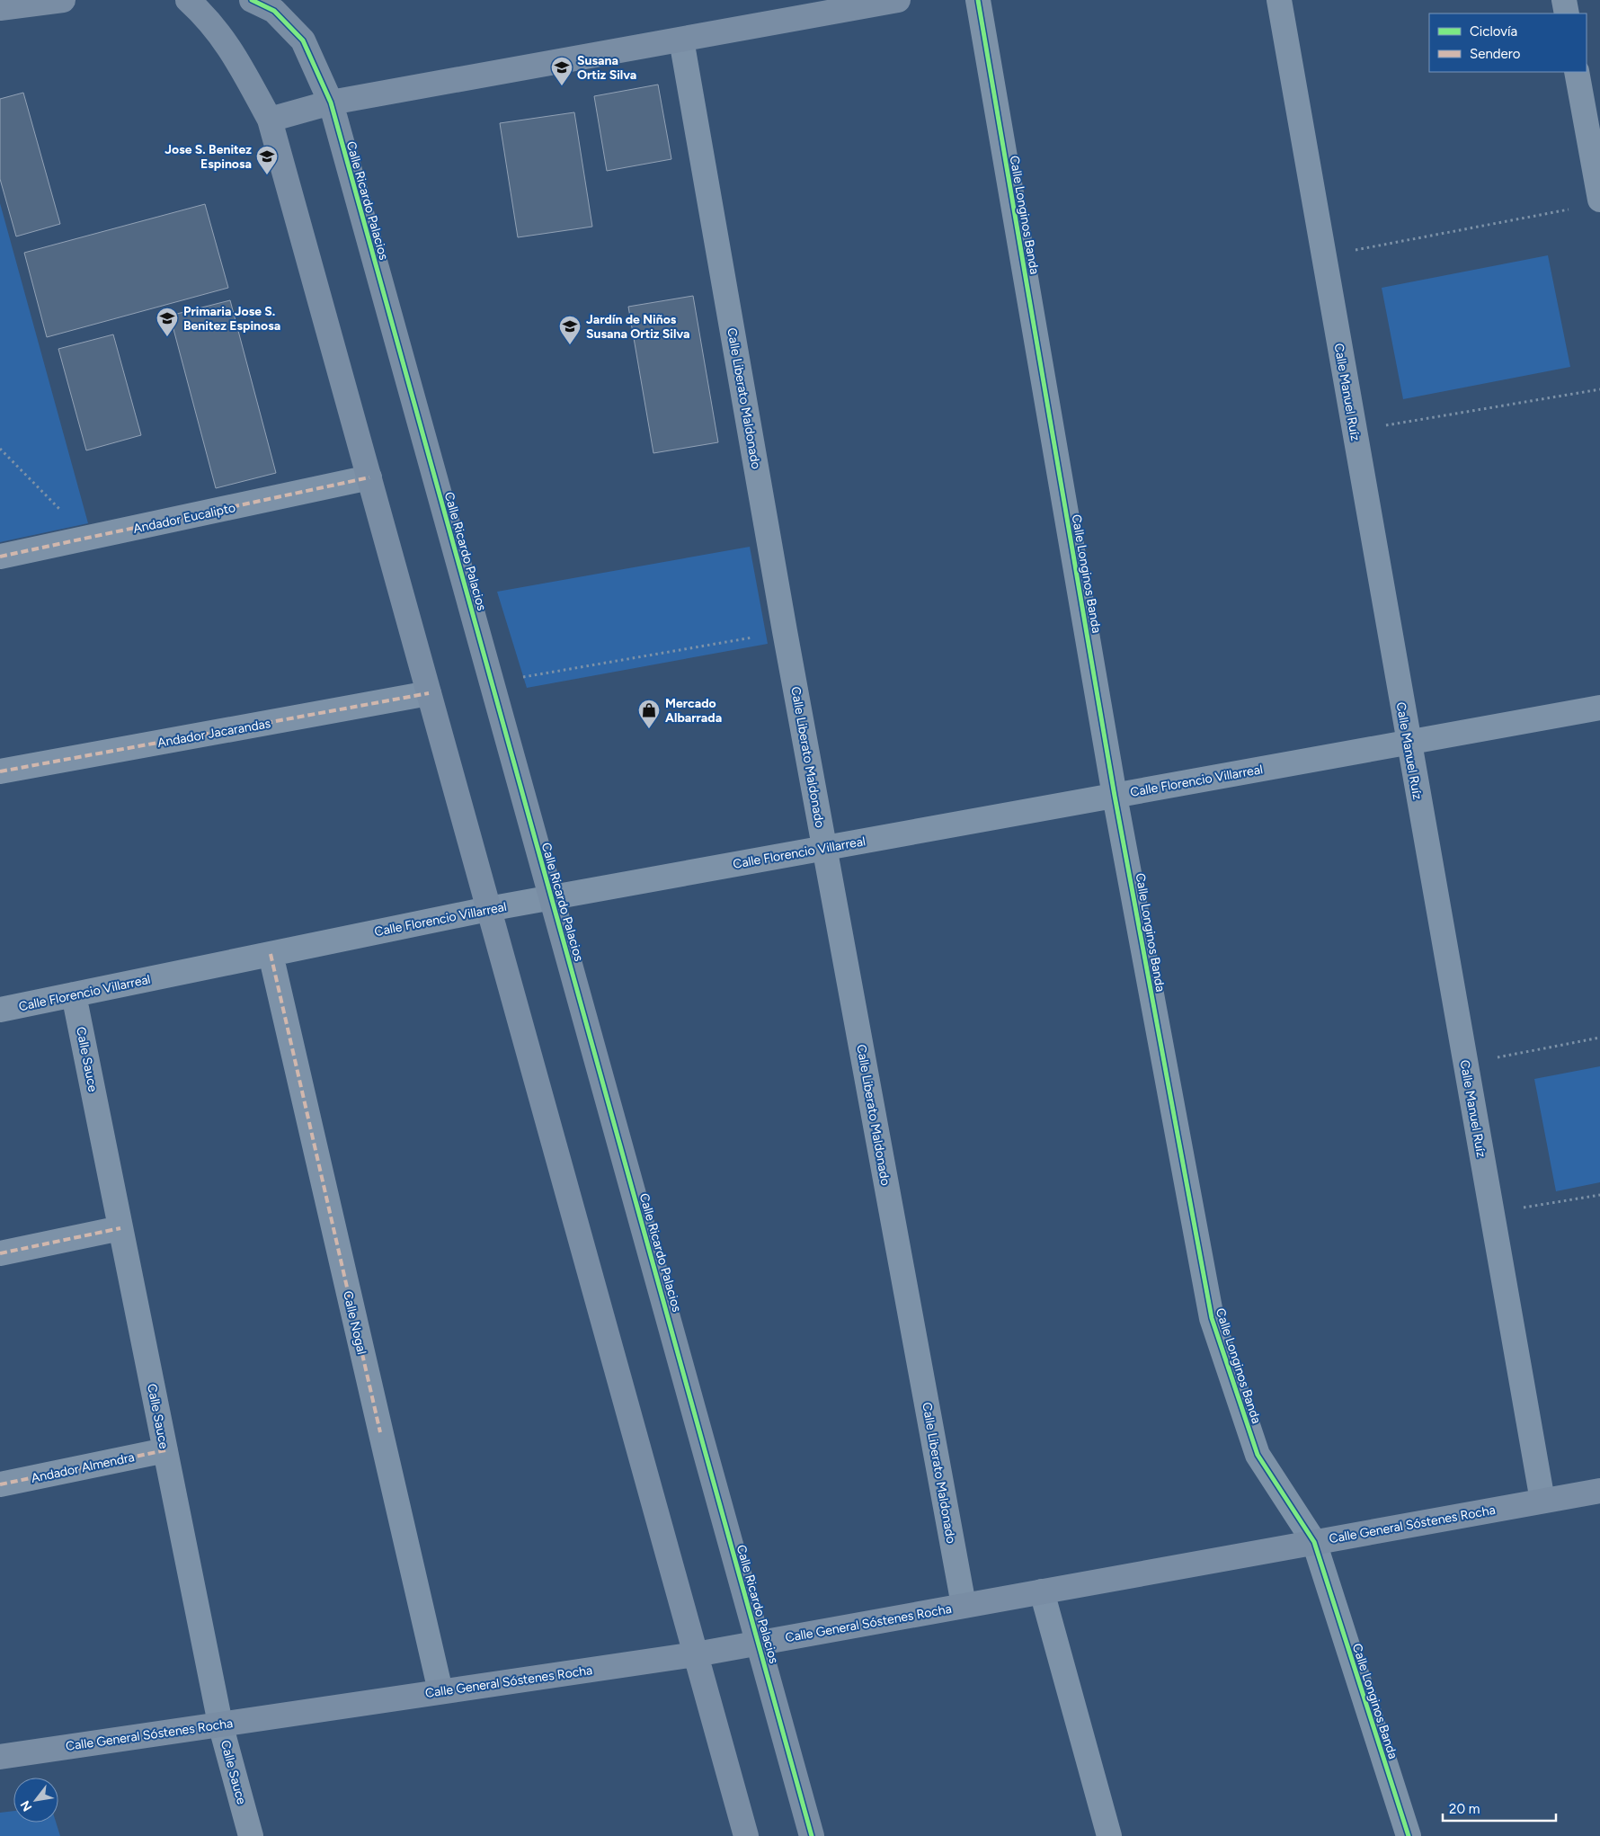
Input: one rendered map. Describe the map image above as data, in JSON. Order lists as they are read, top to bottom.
{
  "streets": {
    "street": [
      "Calle Ricardo Palacios",
      "Calle Longinos Banda",
      "Calle Manuel Ruíz",
      "Calle Liberato Maldonado",
      "Andador Eucalipto",
      "Andador Jacarandas",
      "Calle Florencio Villarreal",
      "Calle Sauce",
      "Calle Nogal",
      "Andador Almendra",
      "Calle General Sóstenes Rocha"
    ]
  },
  "crossings": [
    ["Calle Ricardo Palacios", "Calle Florencio Villarreal"],
    ["Calle Ricardo Palacios", "Calle General Sóstenes Rocha"],
    ["Calle Longinos Banda", "Calle Florencio Villarreal"],
    ["Calle Longinos Banda", "Calle General Sóstenes Rocha"],
    ["Calle Manuel Ruíz", "Calle Florencio Villarreal"],
    ["Calle Manuel Ruíz", "Calle General Sóstenes Rocha"],
    ["Calle Liberato Maldonado", "Calle Florencio Villarreal"],
    ["Calle Liberato Maldonado", "Calle General Sóstenes Rocha"],
    ["Calle Florencio Villarreal", "Calle Sauce"],
    ["Calle Florencio Villarreal", "Calle Nogal"],
    ["Calle Sauce", "Andador Almendra"],
    ["Calle Sauce", "Calle General Sóstenes Rocha"],
    ["Calle Nogal", "Calle General Sóstenes Rocha"]
  ],
  "places": {
    "school or university": [
      "Susana Ortiz Silva",
      "Jose S. Benitez Espinosa",
      "Primaria Jose S. Benitez Espinosa",
      "Jardín de Niños Susana Ortiz Silva"
    ],
    "shop": ["Mercado Albarrada"]
  },
  "legend": ["Ciclovía", "Sendero"],
  "scale_bar": "20 m",
  "north": "bottom left"
}
